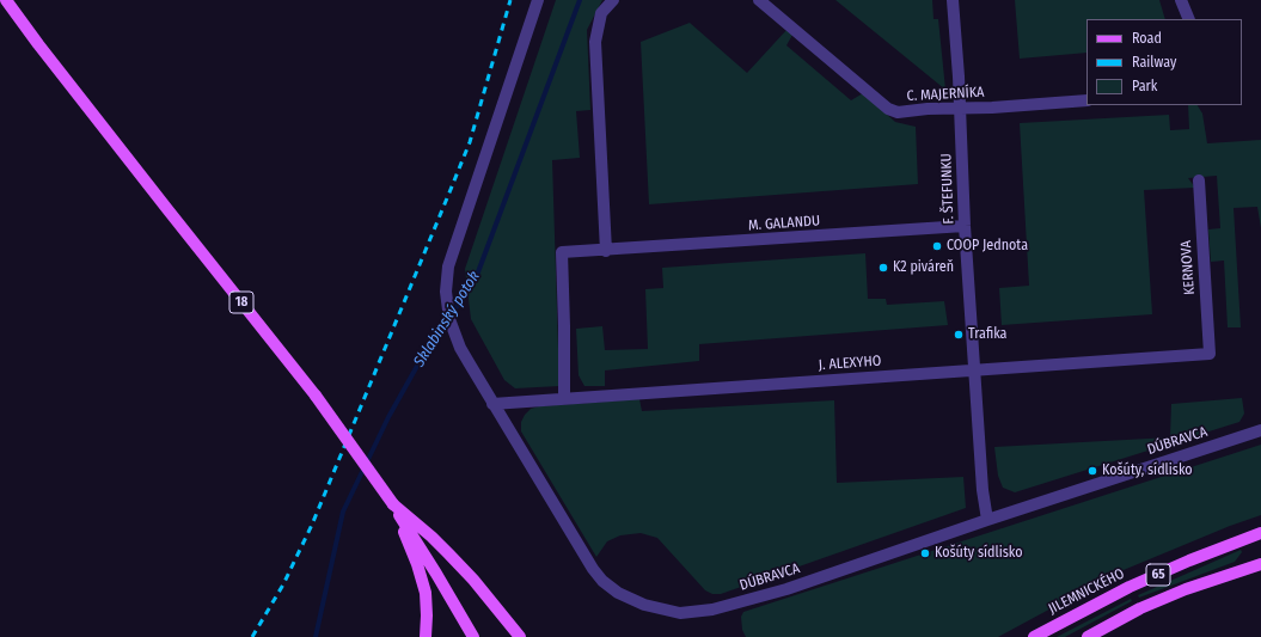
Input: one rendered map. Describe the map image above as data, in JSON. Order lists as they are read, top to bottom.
{
  "streets": {
    "main road": ["18", "65", "JILEMNICKÉHO"],
    "street": [
      "C. MAJERNÍKA",
      "F. ŠTEFUNKU",
      "M. GALANDU",
      "KERNOVA",
      "J. ALEXYHO",
      "DÚBRAVCA"
    ]
  },
  "crossings": [
    ["C. MAJERNÍKA", "F. ŠTEFUNKU"],
    ["F. ŠTEFUNKU", "M. GALANDU"],
    ["F. ŠTEFUNKU", "J. ALEXYHO"],
    ["F. ŠTEFUNKU", "DÚBRAVCA"],
    ["M. GALANDU", "J. ALEXYHO"],
    ["KERNOVA", "J. ALEXYHO"],
    ["J. ALEXYHO", "DÚBRAVCA"]
  ],
  "water": ["Sklabinský potok"],
  "places": [
    "COOP Jednota",
    "K2 piváreň",
    "Trafika",
    "Košúty, sídlisko",
    "Košúty sídlisko"
  ],
  "legend": ["Road", "Railway", "Park"]
}
